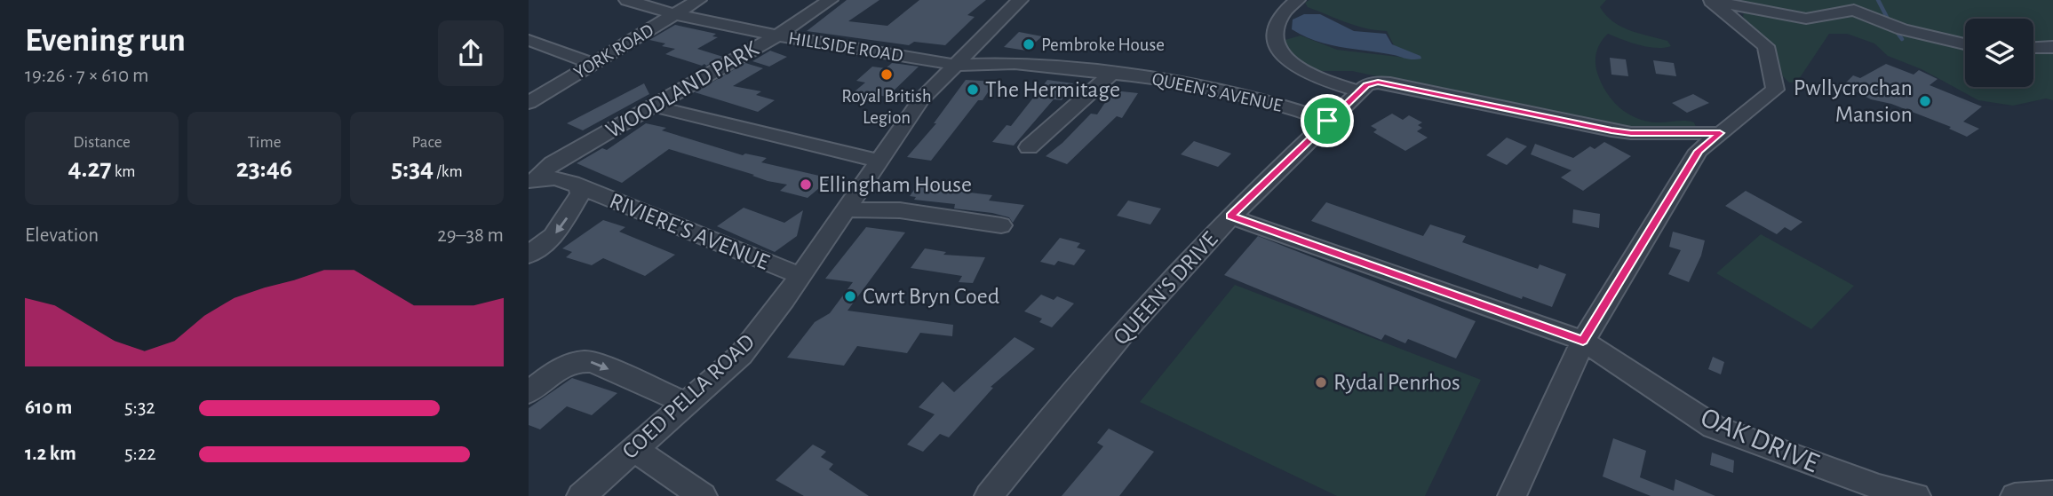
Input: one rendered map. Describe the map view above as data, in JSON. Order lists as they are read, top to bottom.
{
  "streets": {
    "street": [
      "HILLSIDE ROAD",
      "YORK ROAD",
      "WOODLAND PARK",
      "QUEEN'S AVENUE",
      "RIVIERE'S AVENUE",
      "QUEEN'S DRIVE",
      "COED PELLA ROAD",
      "OAK DRIVE"
    ]
  },
  "crossings": [
    ["HILLSIDE ROAD", "YORK ROAD"],
    ["HILLSIDE ROAD", "WOODLAND PARK"],
    ["HILLSIDE ROAD", "QUEEN'S AVENUE"],
    ["HILLSIDE ROAD", "COED PELLA ROAD"],
    ["WOODLAND PARK", "RIVIERE'S AVENUE"],
    ["QUEEN'S AVENUE", "QUEEN'S DRIVE"],
    ["QUEEN'S AVENUE", "COED PELLA ROAD"],
    ["RIVIERE'S AVENUE", "COED PELLA ROAD"],
    ["QUEEN'S DRIVE", "OAK DRIVE"]
  ],
  "places": [
    "Pembroke House",
    "Royal British Legion",
    "The Hermitage",
    "Pwllycrochan Mansion",
    "Ellingham House",
    "Cwrt Bryn Coed",
    "Rydal Penrhos"
  ],
  "page": {
    "heading": ["Evening run", "19:26 · 7 × 610 m"],
    "stats": [
      ["Distance", "4.27 km"],
      ["Time", "23:46"],
      ["Pace", "5:34 /km"]
    ],
    "chart": ["Elevation", "29–38 m"],
    "list": [
      {
        "name": "610 m",
        "note": "5:32"
      },
      {
        "name": "1.2 km",
        "note": "5:22"
      }
    ]
  }
}
